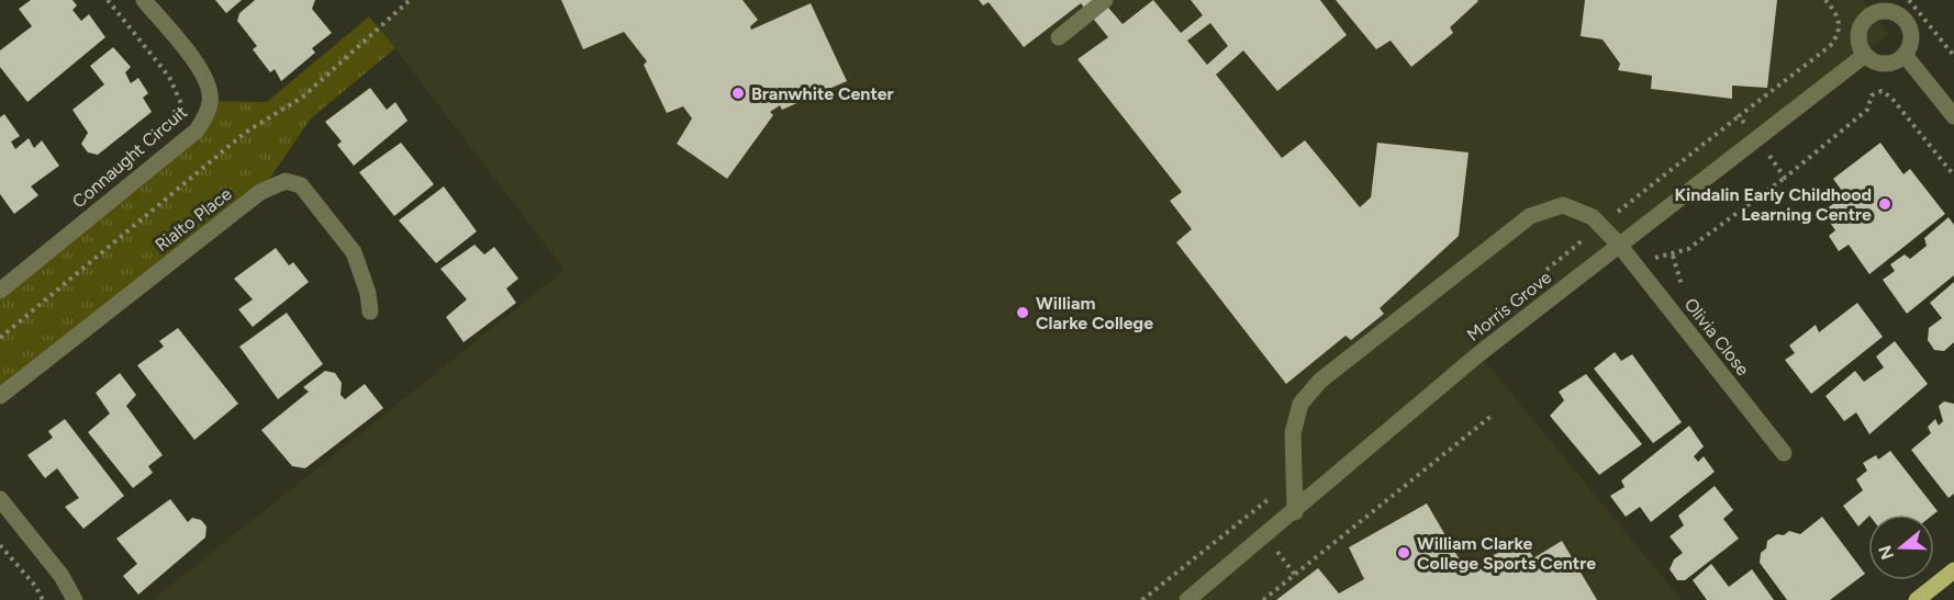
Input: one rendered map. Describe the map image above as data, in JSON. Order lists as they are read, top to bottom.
{
  "streets": {
    "street": [
      "Connaught Circuit",
      "Rialto Place",
      "Morris Grove",
      "Olivia Close"
    ]
  },
  "crossings": [
    ["Morris Grove", "Olivia Close"]
  ],
  "places": [
    "Branwhite Center",
    "Kindalin Early Childhood Learning Centre",
    "William Clarke College",
    "William Clarke College Sports Centre"
  ],
  "north": "left"
}
